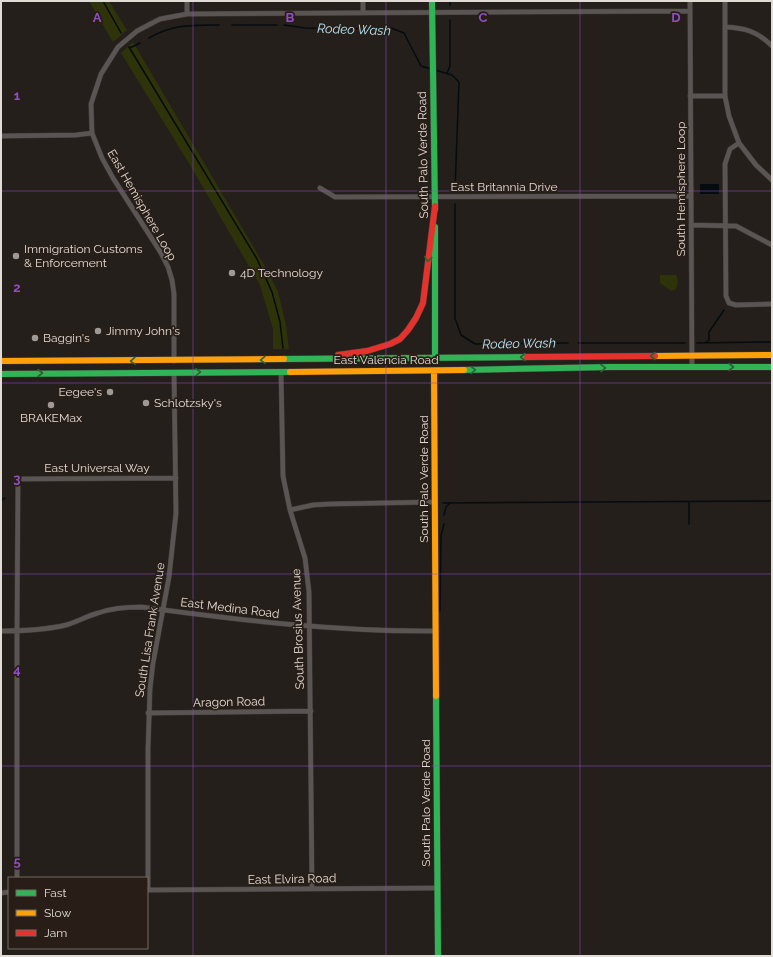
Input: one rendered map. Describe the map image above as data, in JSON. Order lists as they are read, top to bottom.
{
  "streets": {
    "main road": ["South Palo Verde Road", "East Valencia Road"],
    "street": [
      "East Britannia Drive",
      "South Hemisphere Loop",
      "East Hemisphere Loop",
      "East Universal Way",
      "East Medina Road",
      "South Brosius Avenue",
      "South Lisa Frank Avenue",
      "Aragon Road",
      "East Elvira Road"
    ]
  },
  "crossings": [
    ["South Palo Verde Road", "East Britannia Drive"],
    ["South Palo Verde Road", "East Hemisphere Loop"],
    ["South Palo Verde Road", "East Valencia Road"],
    ["South Palo Verde Road", "East Medina Road"],
    ["South Palo Verde Road", "East Elvira Road"],
    ["East Britannia Drive", "South Hemisphere Loop"],
    ["South Hemisphere Loop", "East Hemisphere Loop"],
    ["South Hemisphere Loop", "East Valencia Road"],
    ["East Hemisphere Loop", "East Valencia Road"],
    ["East Valencia Road", "South Brosius Avenue"],
    ["East Valencia Road", "South Lisa Frank Avenue"],
    ["East Universal Way", "East Medina Road"],
    ["East Universal Way", "South Lisa Frank Avenue"],
    ["East Medina Road", "South Brosius Avenue"],
    ["East Medina Road", "South Lisa Frank Avenue"],
    ["South Brosius Avenue", "Aragon Road"],
    ["South Brosius Avenue", "East Elvira Road"],
    ["South Lisa Frank Avenue", "Aragon Road"],
    ["South Lisa Frank Avenue", "East Elvira Road"]
  ],
  "water": ["Rodeo Wash"],
  "places": [
    "Immigration Customs & Enforcement",
    "4D Technology",
    "Jimmy John's",
    "Baggin's",
    "Eegee's",
    "Schlotzsky's",
    "BRAKEMax"
  ],
  "legend": ["Fast", "Slow", "Jam"],
  "grid": {
    "columns": [
      "A",
      "B",
      "C",
      "D"
    ],
    "rows": [
      "1",
      "2",
      "3",
      "4",
      "5"
    ]
  }
}
